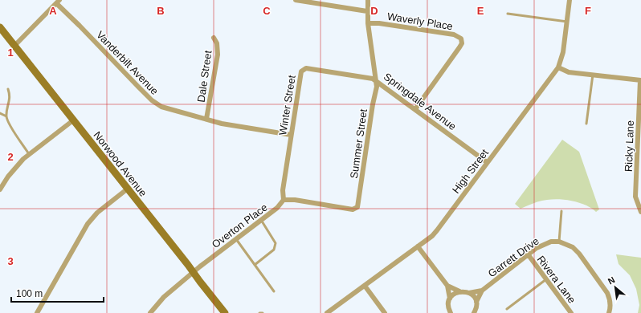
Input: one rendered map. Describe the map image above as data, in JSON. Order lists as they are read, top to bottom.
{
  "streets": {
    "street": [
      "Waverly Place",
      "Vanderbilt Avenue",
      "Dale Street",
      "Springdale Avenue",
      "Winter Street",
      "Summer Street",
      "Ricky Lane",
      "Norwood Avenue",
      "High Street",
      "Overton Place",
      "Garrett Drive",
      "Rivera Lane"
    ]
  },
  "crossings": [
    ["Waverly Place", "Springdale Avenue"],
    ["Vanderbilt Avenue", "Dale Street"],
    ["Vanderbilt Avenue", "Winter Street"],
    ["Springdale Avenue", "Winter Street"],
    ["Springdale Avenue", "Summer Street"],
    ["Springdale Avenue", "High Street"],
    ["Winter Street", "Summer Street"],
    ["Winter Street", "Overton Place"],
    ["Summer Street", "Overton Place"],
    ["Norwood Avenue", "Overton Place"],
    ["Garrett Drive", "Rivera Lane"]
  ],
  "scale_bar": "100 m",
  "north": "top left",
  "grid": {
    "columns": [
      "A",
      "B",
      "C",
      "D",
      "E",
      "F"
    ],
    "rows": ["1", "2", "3"]
  }
}
